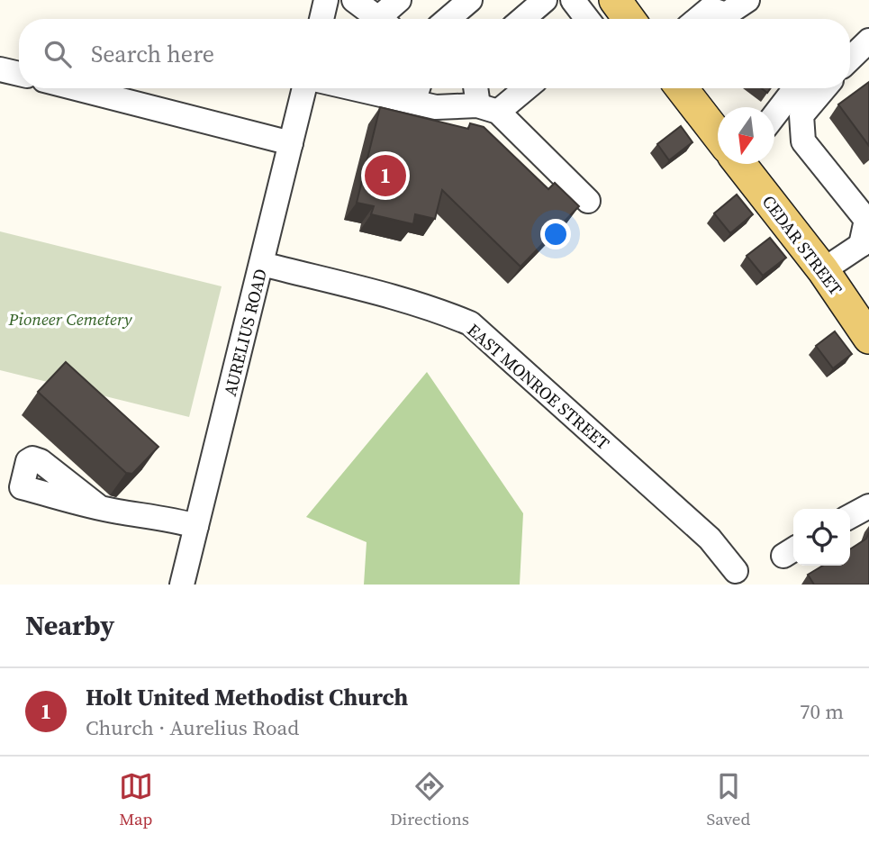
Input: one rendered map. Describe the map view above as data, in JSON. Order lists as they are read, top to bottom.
{
  "streets": {
    "main road": ["CEDAR STREET"],
    "street": ["AURELIUS ROAD", "EAST MONROE STREET"]
  },
  "crossings": [
    ["AURELIUS ROAD", "EAST MONROE STREET"]
  ],
  "parks": ["Pioneer Cemetery"],
  "north": "bottom",
  "page": {
    "search": "Search here",
    "pins": "1",
    "heading": "Nearby",
    "list": [
      {
        "mark": "1",
        "name": "Holt United Methodist Church",
        "note": "Church · Aurelius Road",
        "value": "70 m"
      }
    ],
    "nav": ["Map", "Directions", "Saved"]
  }
}
